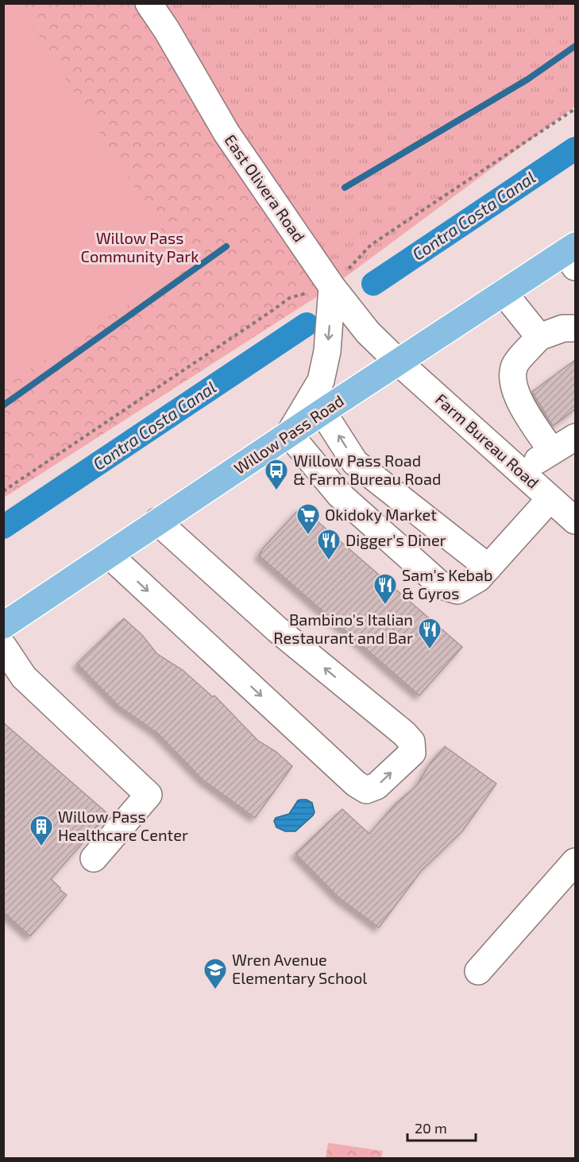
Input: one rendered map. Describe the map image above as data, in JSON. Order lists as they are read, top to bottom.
{
  "streets": {
    "main road": ["Willow Pass Road"],
    "street": ["East Olivera Road", "Farm Bureau Road"]
  },
  "crossings": [
    ["East Olivera Road", "Willow Pass Road"],
    ["East Olivera Road", "Farm Bureau Road"],
    ["Willow Pass Road", "Farm Bureau Road"]
  ],
  "water": ["Contra Costa Canal"],
  "parks": ["Willow Pass Community Park"],
  "places": {
    "bus stop": ["Willow Pass Road & Farm Bureau Road"],
    "supermarket": ["Okidoky Market"],
    "restaurant": ["Digger's Diner", "Sam's Kebab & Gyros", "Bambino's Italian Restaurant and Bar"],
    "building": ["Willow Pass Healthcare Center"],
    "school or university": ["Wren Avenue Elementary School"]
  },
  "scale_bar": "20 m"
}
